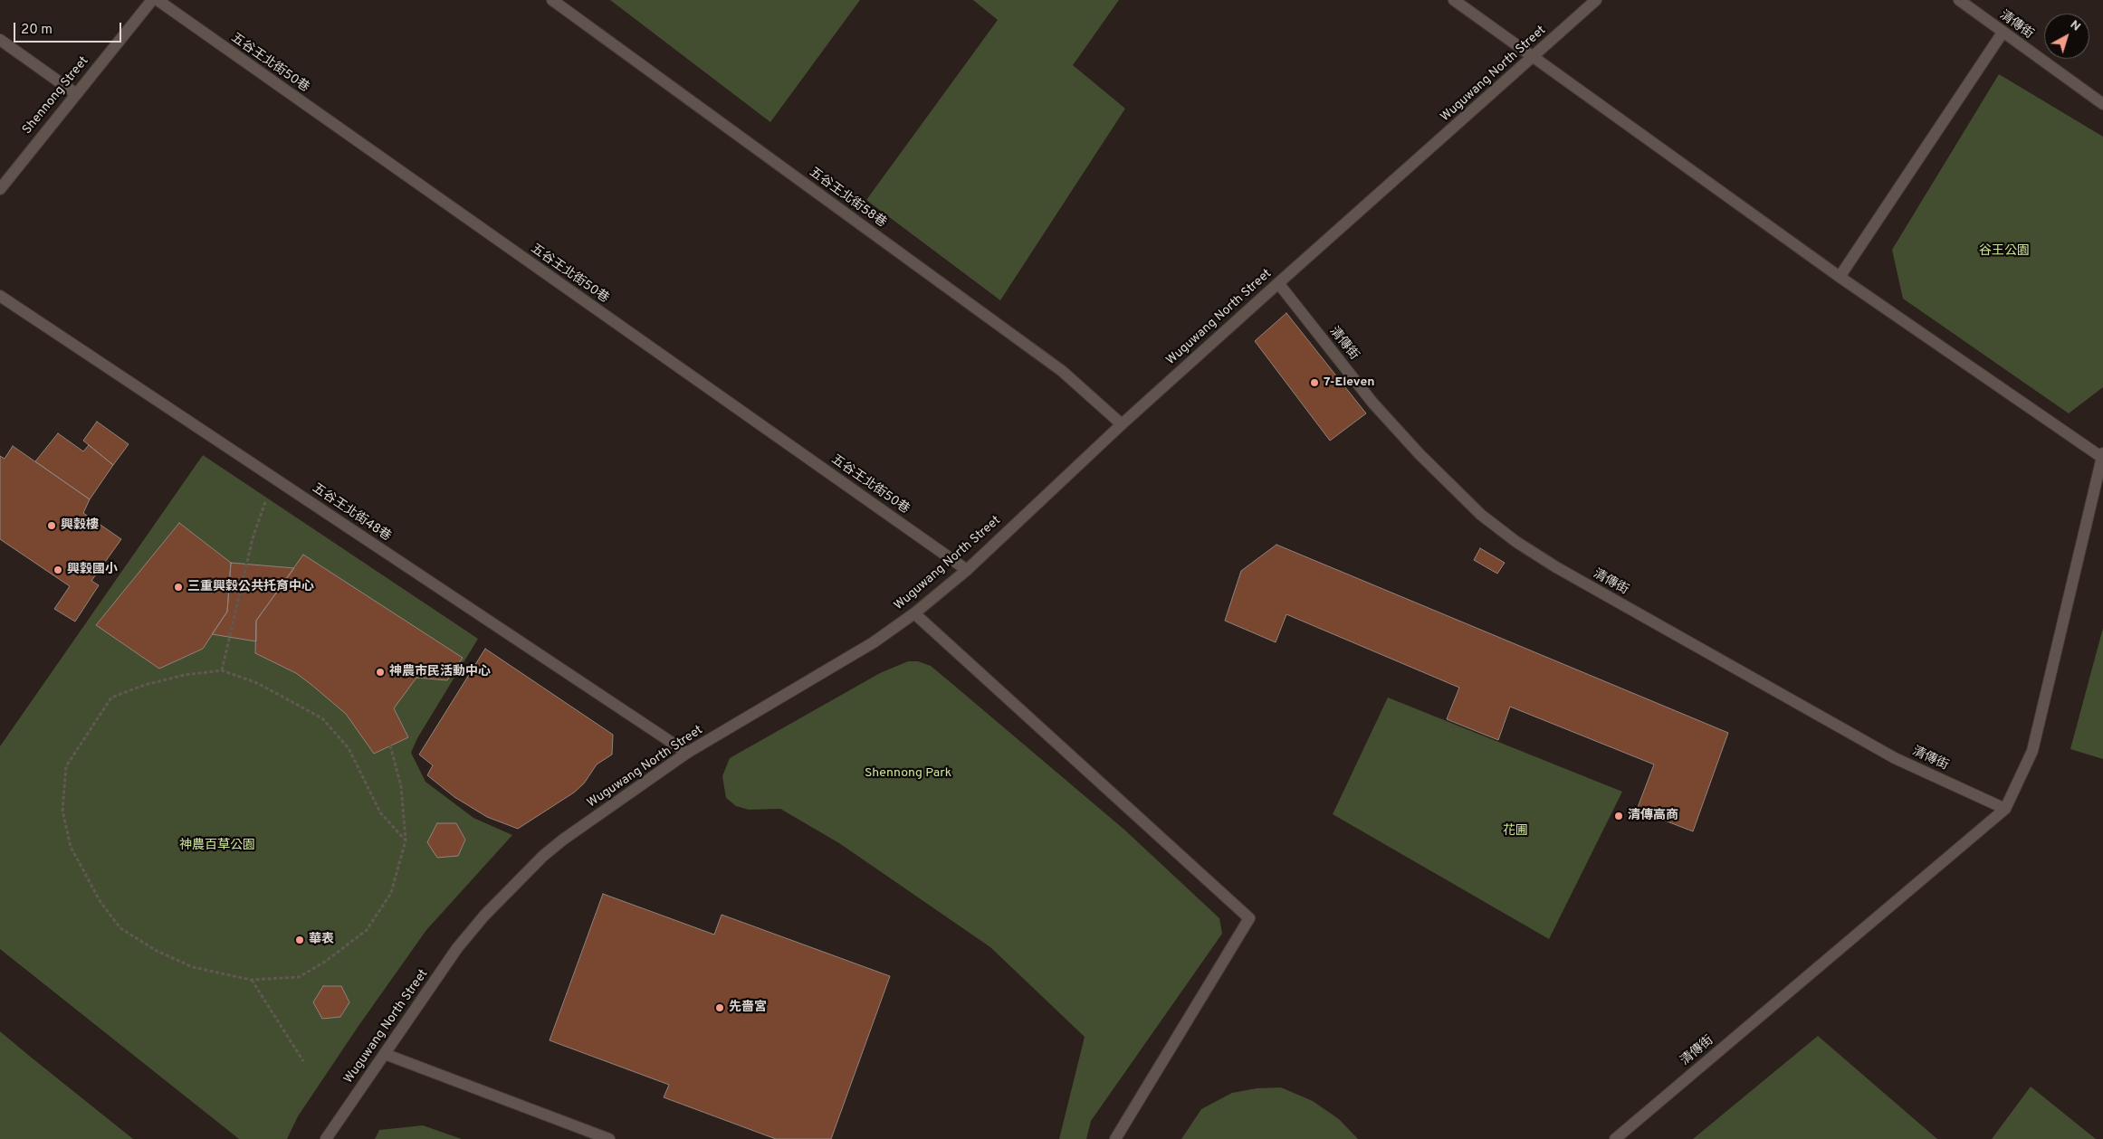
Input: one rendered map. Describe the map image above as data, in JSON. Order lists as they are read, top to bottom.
{
  "streets": {
    "street": [
      "清傳街",
      "五谷王北街50巷",
      "Wuguwang North Street",
      "Shennong Street",
      "五谷王北街58巷",
      "五谷王北街48巷"
    ]
  },
  "crossings": [
    ["清傳街", "Wuguwang North Street"],
    ["五谷王北街50巷", "Wuguwang North Street"],
    ["Wuguwang North Street", "五谷王北街58巷"],
    ["Wuguwang North Street", "五谷王北街48巷"]
  ],
  "parks": [
    "谷王公園",
    "Shennong Park",
    "花圃",
    "神農百草公園"
  ],
  "places": [
    "7-Eleven",
    "興穀樓",
    "興穀國小",
    "三重興穀公共托育中心",
    "神農市民活動中心",
    "清傳高商",
    "華表",
    "先嗇宮"
  ],
  "scale_bar": "20 m",
  "north": "top right"
}
